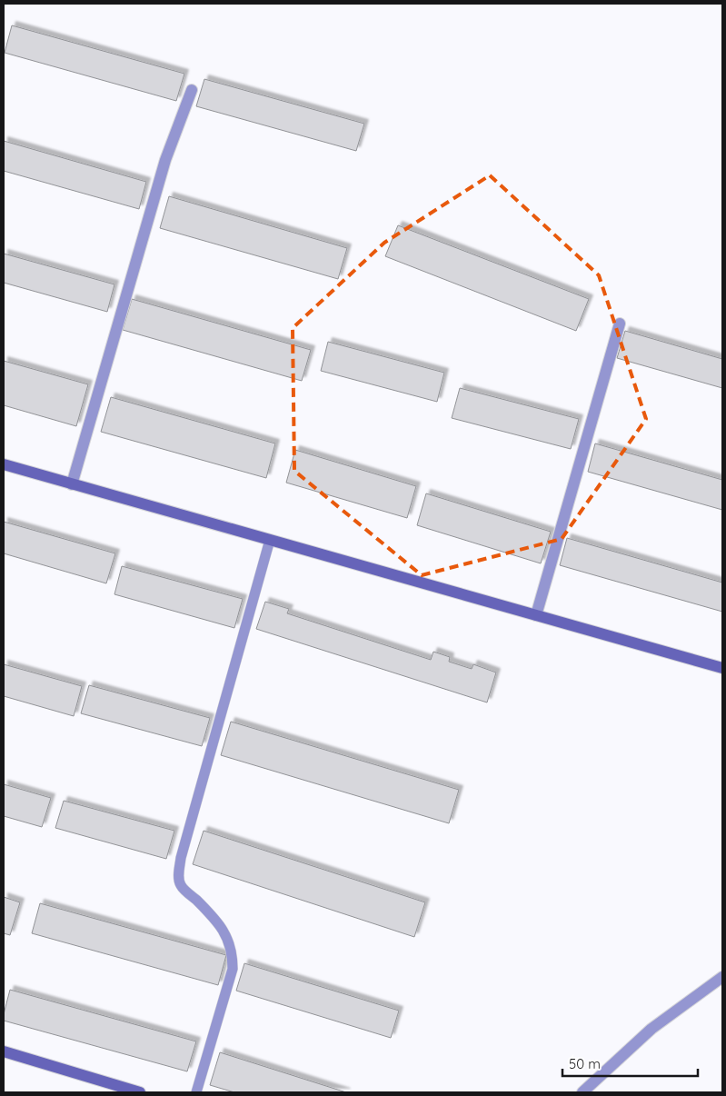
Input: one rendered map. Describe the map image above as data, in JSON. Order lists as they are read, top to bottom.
{
  "scale_bar": "50 m"
}
